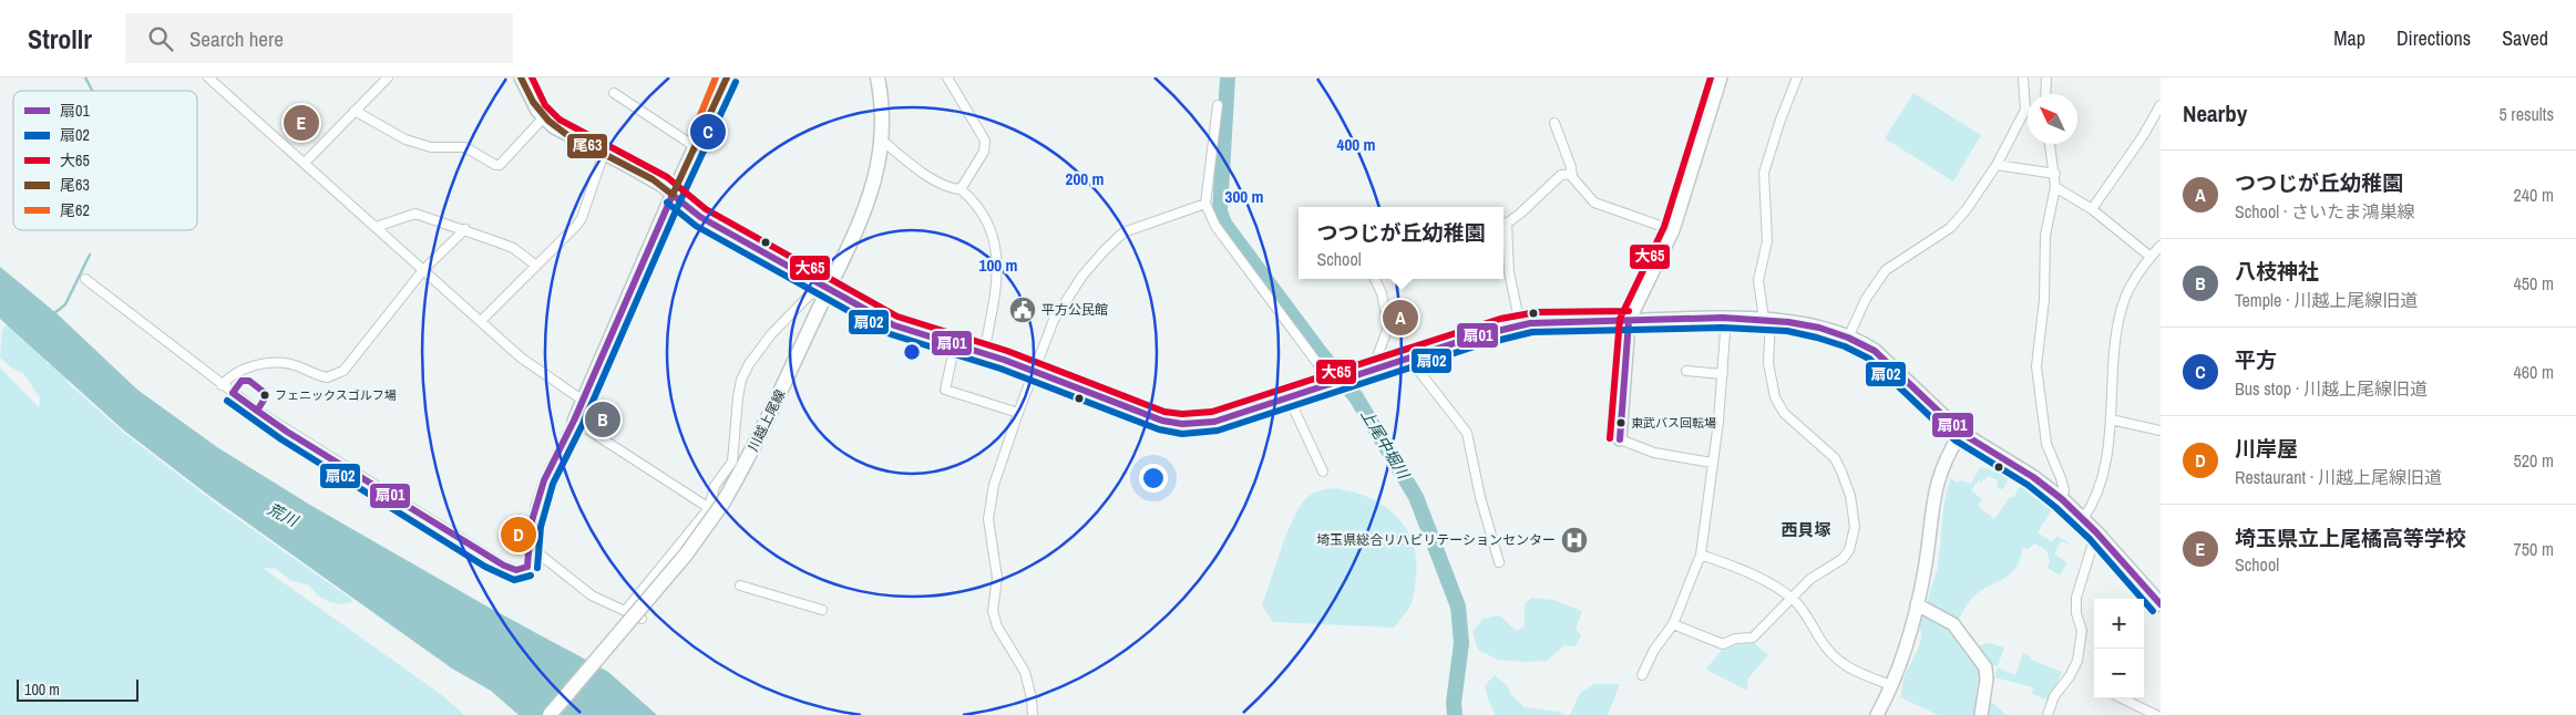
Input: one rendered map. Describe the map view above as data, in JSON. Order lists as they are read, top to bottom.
{
  "streets": {
    "main road": ["川越上尾線"]
  },
  "districts": ["西貝塚"],
  "water": ["上尾中堀川", "荒川"],
  "places": {
    "public building": ["平方公民館"],
    "other": ["フェニックスゴルフ場", "東武バス回転場"],
    "hospital": ["埼玉県総合リハビリテーションセンター"]
  },
  "lines": [
    "transit line 大65",
    "transit line 尾63",
    "transit line 尾62",
    "transit line 扇02",
    "transit line 扇01"
  ],
  "legend": [
    "扇01",
    "扇02",
    "大65",
    "尾63",
    "尾62"
  ],
  "scale_bar": "100 m",
  "north": "top left",
  "page": {
    "header": "Strollr",
    "search": "Search here",
    "nav": ["Map", "Directions", "Saved"],
    "heading": ["Nearby", "5 results"],
    "pins": [
      "E",
      "C",
      "A",
      "B",
      "D"
    ],
    "list": [
      {
        "mark": "A",
        "name": "つつじが丘幼稚園",
        "note": "School · さいたま鴻巣線",
        "value": "240 m"
      },
      {
        "mark": "B",
        "name": "八枝神社",
        "note": "Temple · 川越上尾線旧道",
        "value": "450 m"
      },
      {
        "mark": "C",
        "name": "平方",
        "note": "Bus stop · 川越上尾線旧道",
        "value": "460 m"
      },
      {
        "mark": "D",
        "name": "川岸屋",
        "note": "Restaurant · 川越上尾線旧道",
        "value": "520 m"
      },
      {
        "mark": "E",
        "name": "埼玉県立上尾橘高等学校",
        "note": "School",
        "value": "750 m"
      }
    ],
    "popup": ["つつじが丘幼稚園", "School"],
    "map_buttons": ["+", "−"],
    "scale": "100 m"
  },
  "rings": [
    "400 m",
    "200 m",
    "300 m",
    "100 m"
  ]
}
